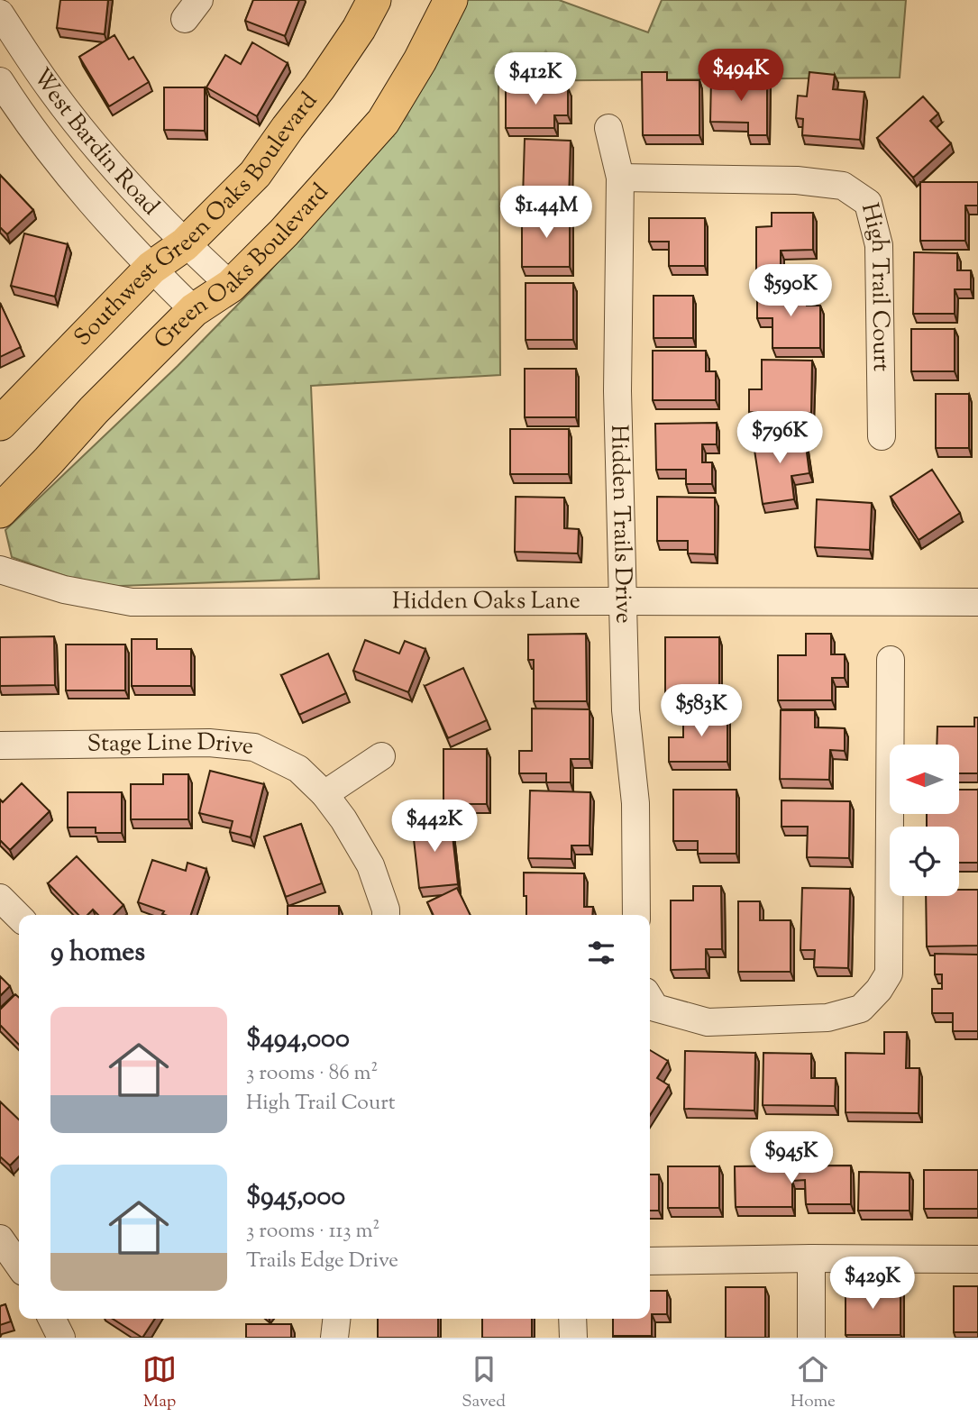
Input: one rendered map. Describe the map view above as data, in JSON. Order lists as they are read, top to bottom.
{
  "streets": {
    "main road": ["Southwest Green Oaks Boulevard", "Green Oaks Boulevard"],
    "street": [
      "West Bardin Road",
      "High Trail Court",
      "Hidden Trails Drive",
      "Hidden Oaks Lane",
      "Stage Line Drive"
    ]
  },
  "crossings": [
    ["West Bardin Road", "Southwest Green Oaks Boulevard"],
    ["West Bardin Road", "Green Oaks Boulevard"],
    ["High Trail Court", "Hidden Trails Drive"],
    ["Hidden Trails Drive", "Hidden Oaks Lane"]
  ],
  "north": "left",
  "page": {
    "price": [
      "$494K",
      "$412K",
      "$1.44M",
      "$590K",
      "$796K",
      "$583K",
      "$442K",
      "$945K",
      "$429K"
    ],
    "heading": "9 homes",
    "list": [
      {
        "name": "$494,000",
        "note": "3 rooms · 86 m² · High Trail Court"
      },
      {
        "name": "$945,000",
        "note": "3 rooms · 113 m² · Trails Edge Drive"
      }
    ],
    "tabs": ["Map", "Saved", "Home"]
  }
}
